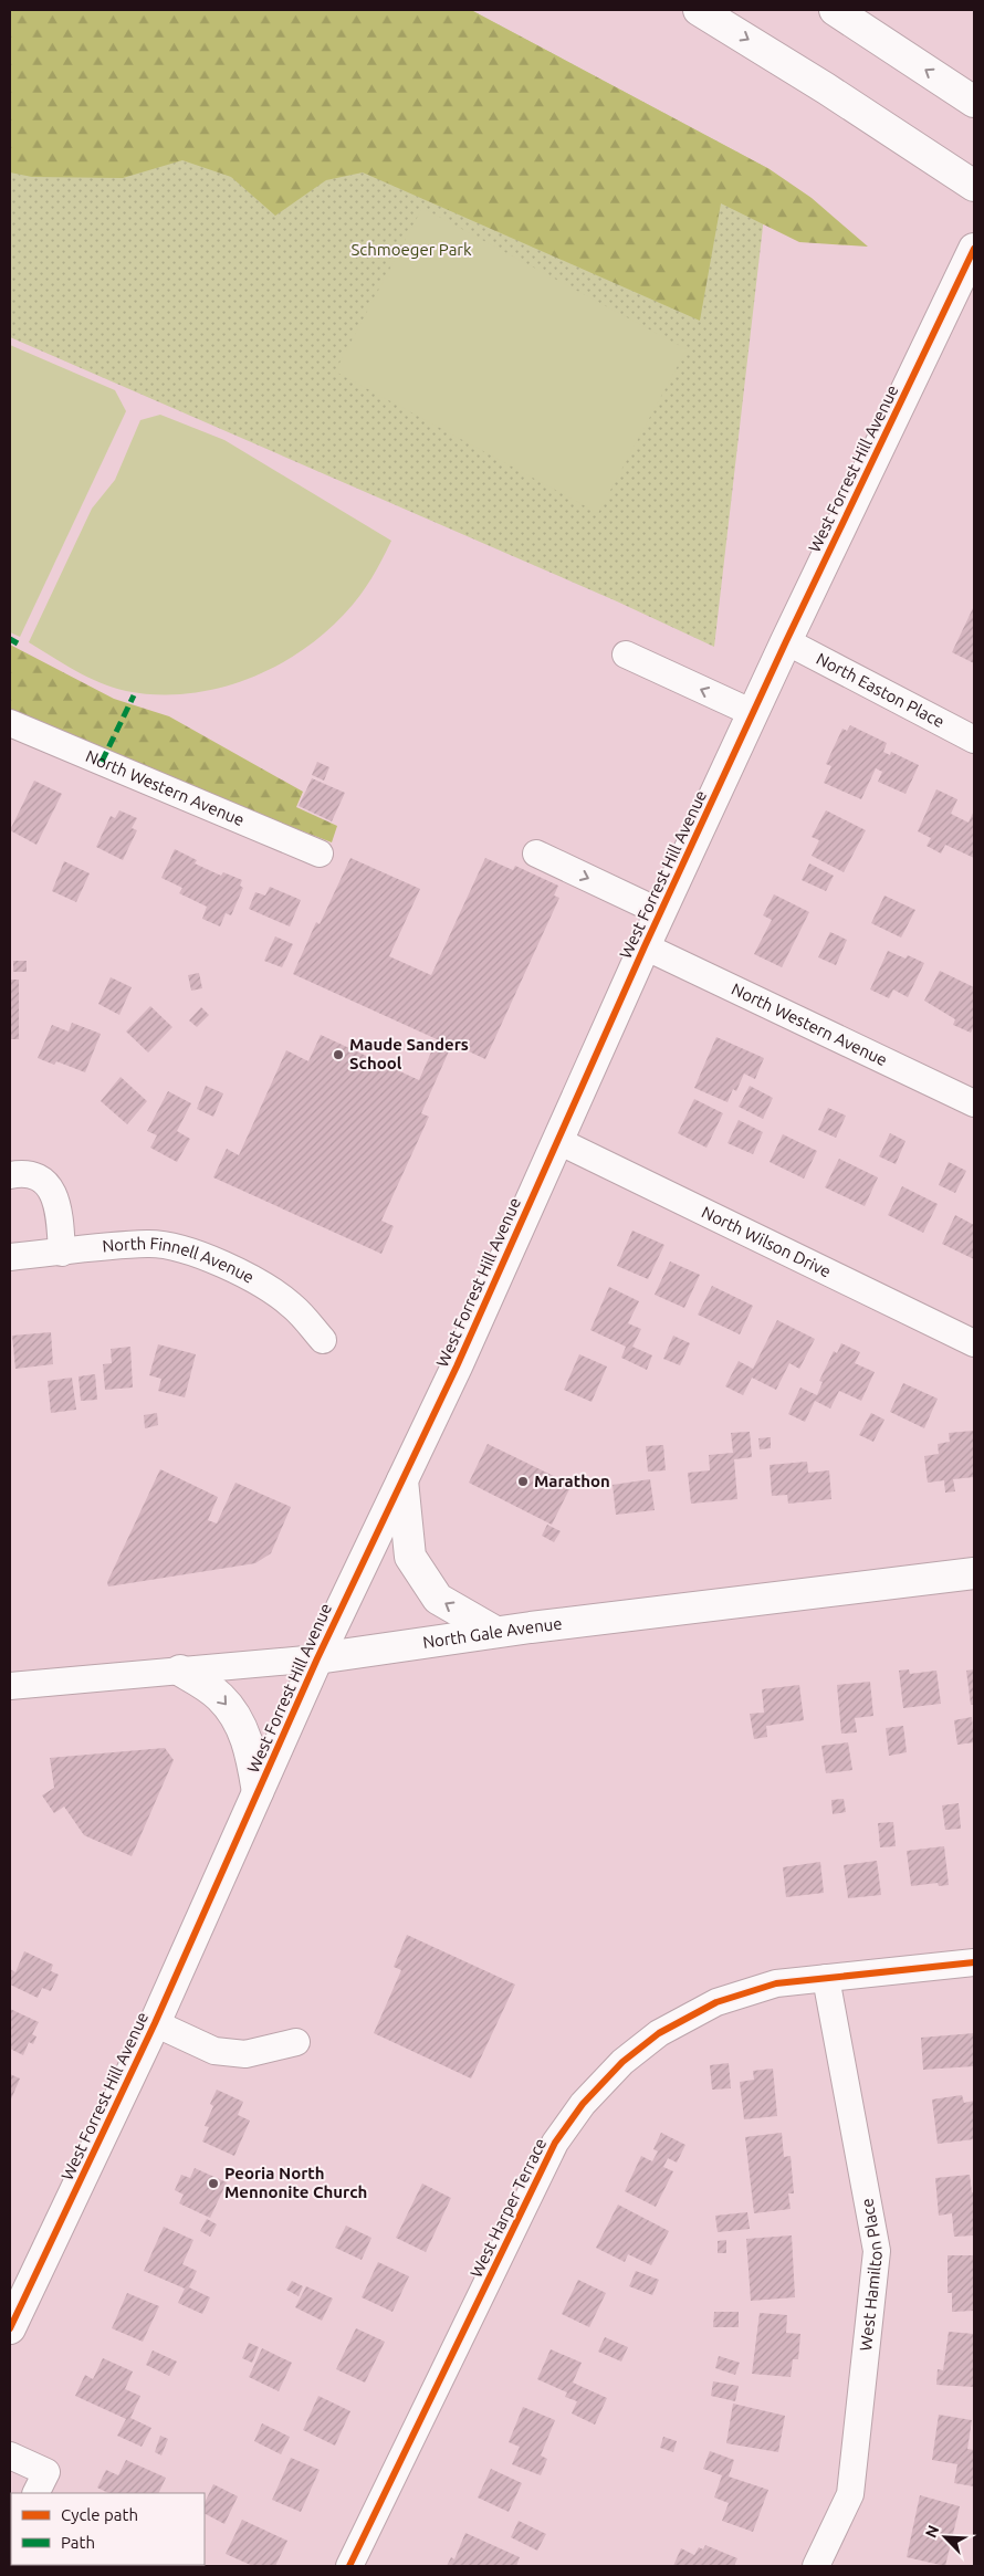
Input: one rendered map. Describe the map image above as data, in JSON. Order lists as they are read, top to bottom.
{
  "streets": {
    "main road": ["West Forrest Hill Avenue", "North Gale Avenue"],
    "street": [
      "North Easton Place",
      "North Western Avenue",
      "North Wilson Drive",
      "North Finnell Avenue",
      "West Harper Terrace",
      "West Hamilton Place"
    ]
  },
  "crossings": [
    ["West Forrest Hill Avenue", "North Easton Place"],
    ["West Forrest Hill Avenue", "North Western Avenue"],
    ["West Forrest Hill Avenue", "North Wilson Drive"],
    ["West Forrest Hill Avenue", "North Gale Avenue"],
    ["West Harper Terrace", "West Hamilton Place"]
  ],
  "parks": ["Schmoeger Park"],
  "places": ["Maude Sanders School", "Marathon", "Peoria North Mennonite Church"],
  "legend": ["Cycle path", "Path"],
  "north": "top left"
}
